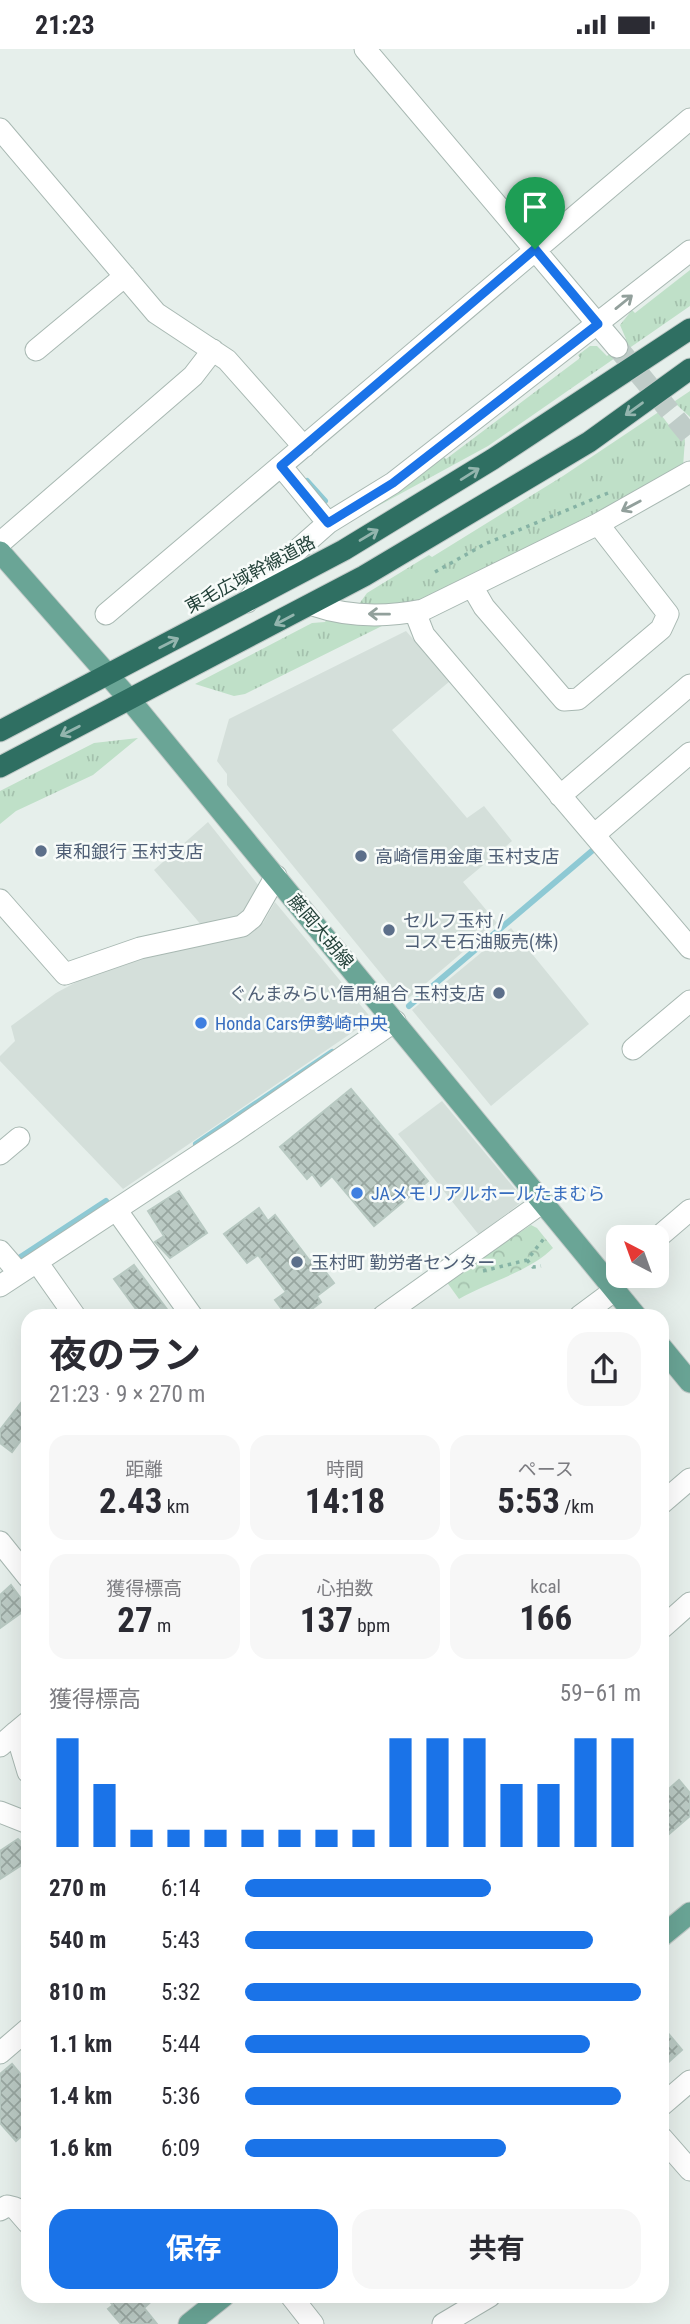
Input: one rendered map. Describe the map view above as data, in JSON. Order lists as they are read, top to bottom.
{
  "streets": {
    "highway": ["東毛広域幹線道路"],
    "main road": ["藤岡大胡線"]
  },
  "crossings": [
    ["東毛広域幹線道路", "藤岡大胡線"]
  ],
  "places": [
    "東和銀行 玉村支店",
    "高崎信用金庫 玉村支店",
    "セルフ玉村 / コスモ石油販売(株)",
    "ぐんまみらい信用組合 玉村支店",
    "Honda Cars伊勢崎中央",
    "JAメモリアルホールたまむら",
    "玉村町 勤労者センター"
  ],
  "north": "top left",
  "page": {
    "status": "21:23",
    "heading": ["夜のラン", "21:23 · 9 × 270 m"],
    "stats": [
      ["距離", "2.43 km"],
      ["時間", "14:18"],
      ["ペース", "5:53 /km"],
      ["獲得標高", "27 m"],
      ["心拍数", "137 bpm"],
      ["kcal", "166"]
    ],
    "chart": ["獲得標高", "59–61 m"],
    "list": [
      {
        "name": "270 m",
        "note": "6:14"
      },
      {
        "name": "540 m",
        "note": "5:43"
      },
      {
        "name": "810 m",
        "note": "5:32"
      },
      {
        "name": "1.1 km",
        "note": "5:44"
      },
      {
        "name": "1.4 km",
        "note": "5:36"
      },
      {
        "name": "1.6 km",
        "note": "6:09"
      }
    ],
    "buttons": ["保存", "共有"]
  }
}
